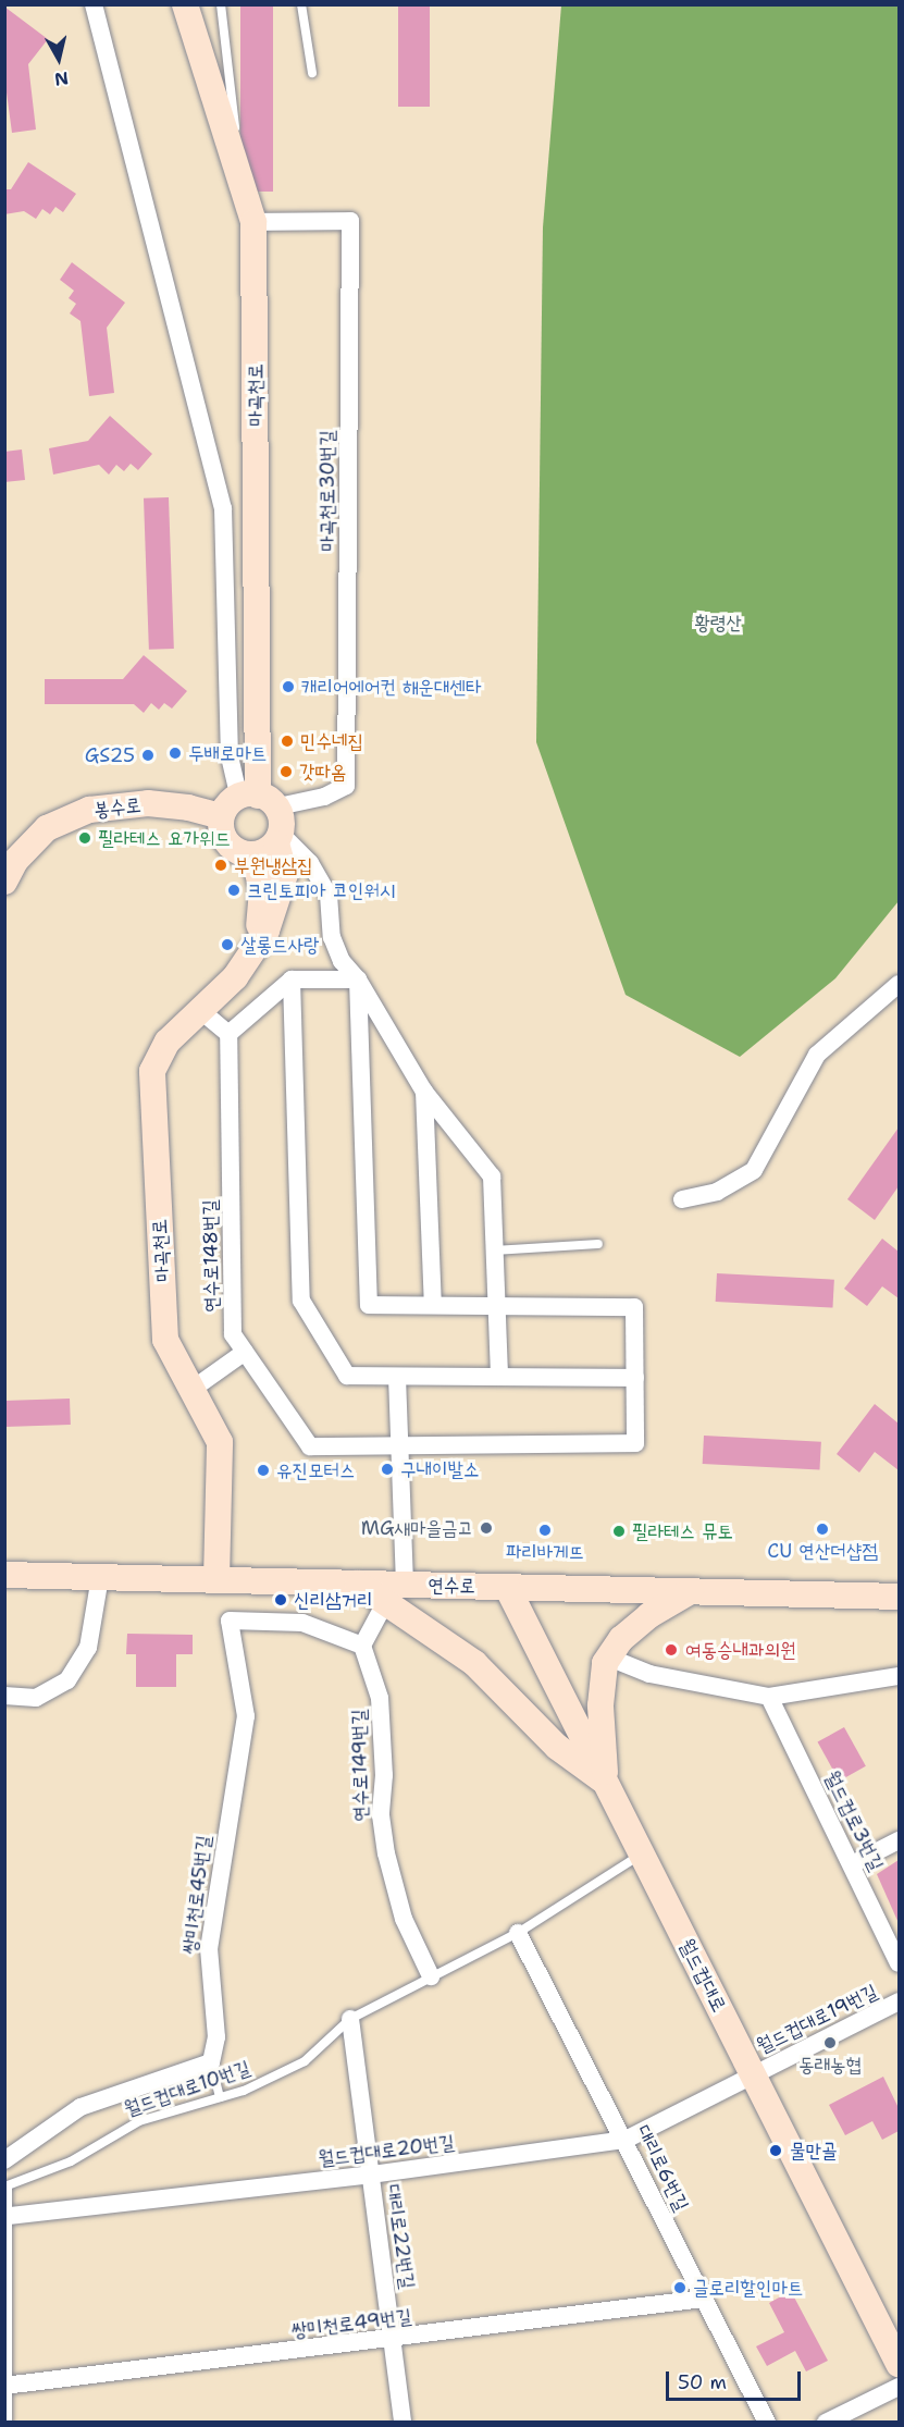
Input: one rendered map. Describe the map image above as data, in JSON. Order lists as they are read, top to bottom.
{
  "streets": {
    "main road": [
      "마곡천로",
      "봉수로",
      "연수로",
      "월드컵대로"
    ],
    "street": [
      "마곡천로30번길",
      "연수로148번길",
      "연수로149번길",
      "월드컵로3번길",
      "쌍미천로45번길",
      "월드컵대로19번길",
      "월드컵대로20번길",
      "대리로6번길",
      "대리로22번길",
      "쌍미천로49번길"
    ],
    "lane": ["월드컵대로10번길"]
  },
  "crossings": [
    ["마곡천로", "마곡천로30번길"],
    ["마곡천로", "봉수로"],
    ["마곡천로30번길", "봉수로"],
    ["연수로", "월드컵대로"],
    ["연수로149번길", "쌍미천로45번길"],
    ["연수로149번길", "월드컵대로10번길"],
    ["월드컵대로", "월드컵대로19번길"],
    ["월드컵대로", "월드컵대로10번길"],
    ["월드컵대로", "월드컵대로20번길"],
    ["월드컵대로19번길", "월드컵대로20번길"],
    ["월드컵대로10번길", "월드컵대로20번길"],
    ["월드컵대로10번길", "대리로6번길"],
    ["월드컵대로10번길", "대리로22번길"],
    ["월드컵대로10번길", "쌍미천로49번길"],
    ["월드컵대로20번길", "대리로6번길"],
    ["월드컵대로20번길", "대리로22번길"],
    ["대리로6번길", "쌍미천로49번길"],
    ["대리로22번길", "쌍미천로49번길"]
  ],
  "parks": ["황령산"],
  "places": [
    "캐리어에어컨 해운대센타",
    "민수네집",
    "두배로마트",
    "GS25",
    "갓따옴",
    "필라테스 요가위드",
    "부원냉삼집",
    "크린토피아 코인워시",
    "살롱드사랑",
    "구내이발소",
    "유진모터스",
    "MG새마을금고",
    "CU 연산더샵점",
    "파리바게뜨",
    "필라테스 뮤토",
    "신리삼거리",
    "여동승내과의원",
    "동래농협",
    "물만골",
    "글로리할인마트"
  ],
  "scale_bar": "50 m",
  "north": "bottom"
}
